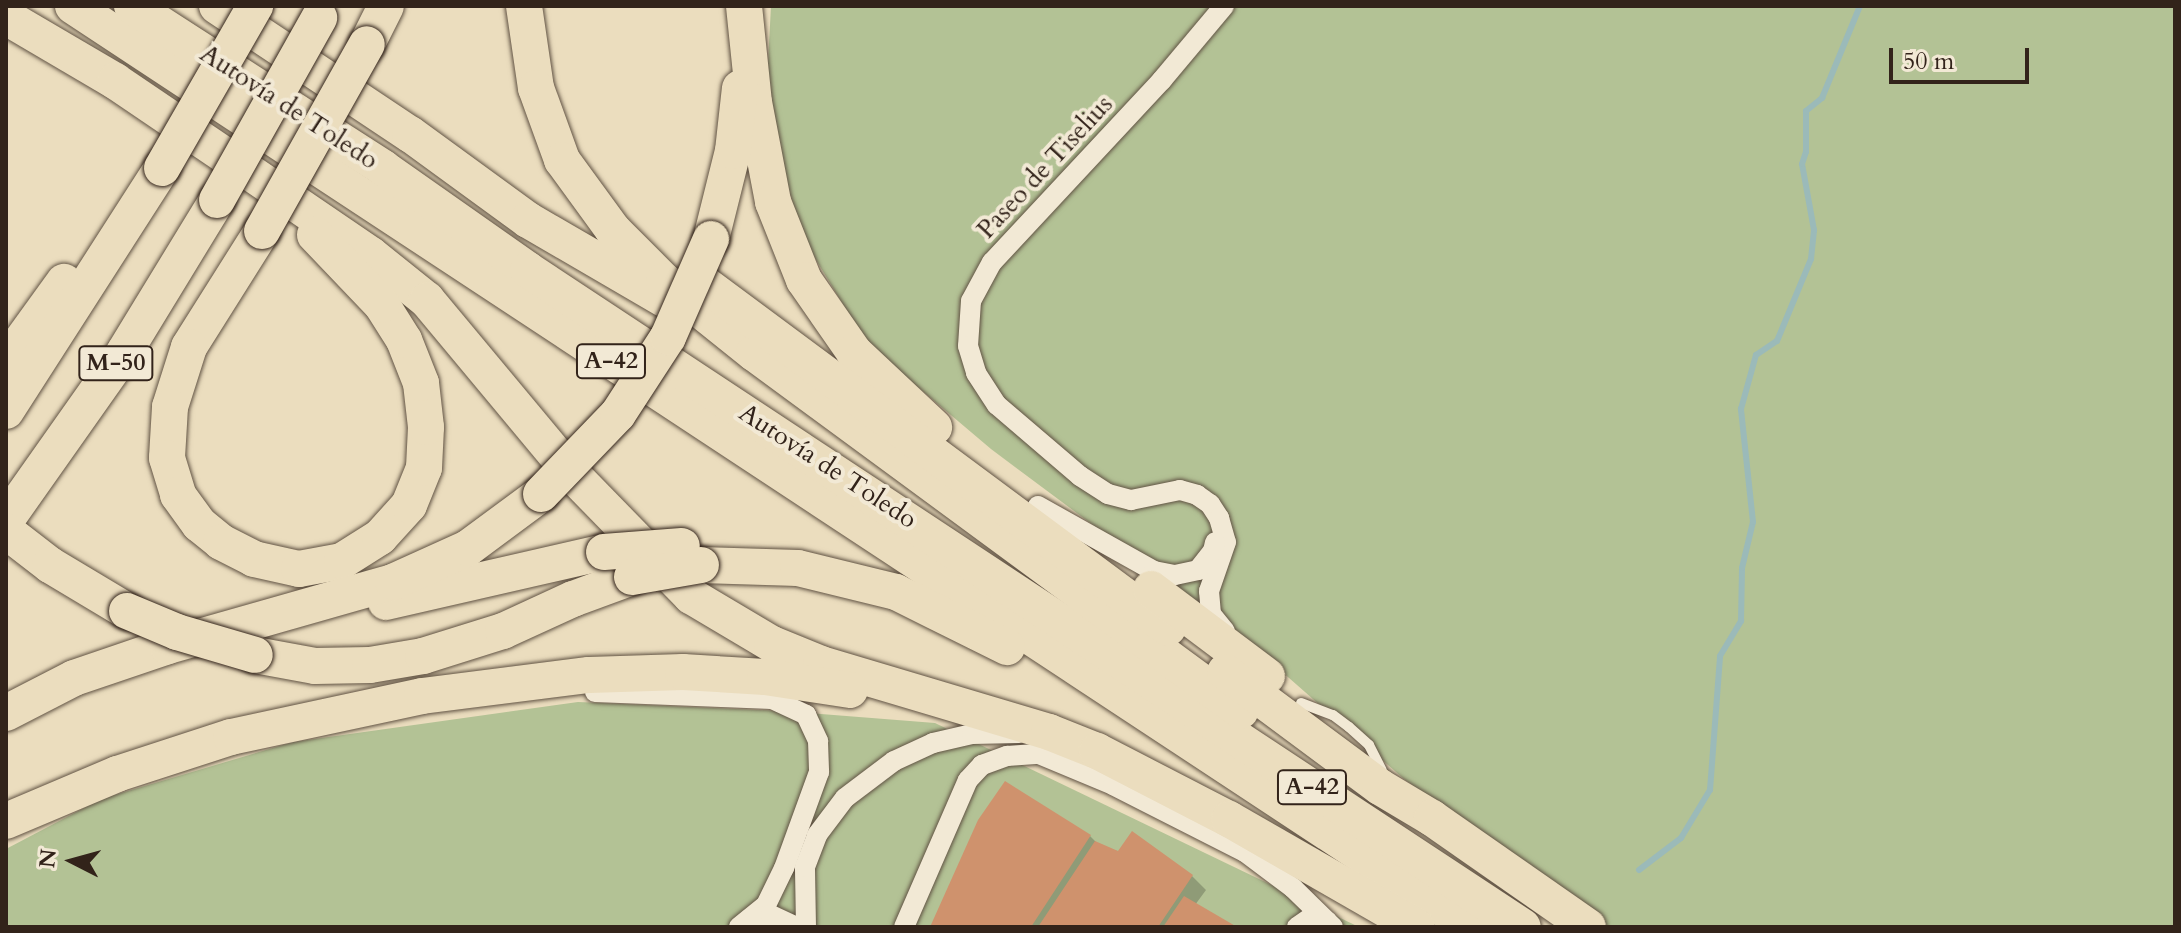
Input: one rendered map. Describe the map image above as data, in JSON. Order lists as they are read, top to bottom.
{
  "streets": {
    "highway": ["Autovía de Toledo", "A-42", "M-50"],
    "street": ["Paseo de Tiselius"]
  },
  "scale_bar": "50 m",
  "north": "left"
}
